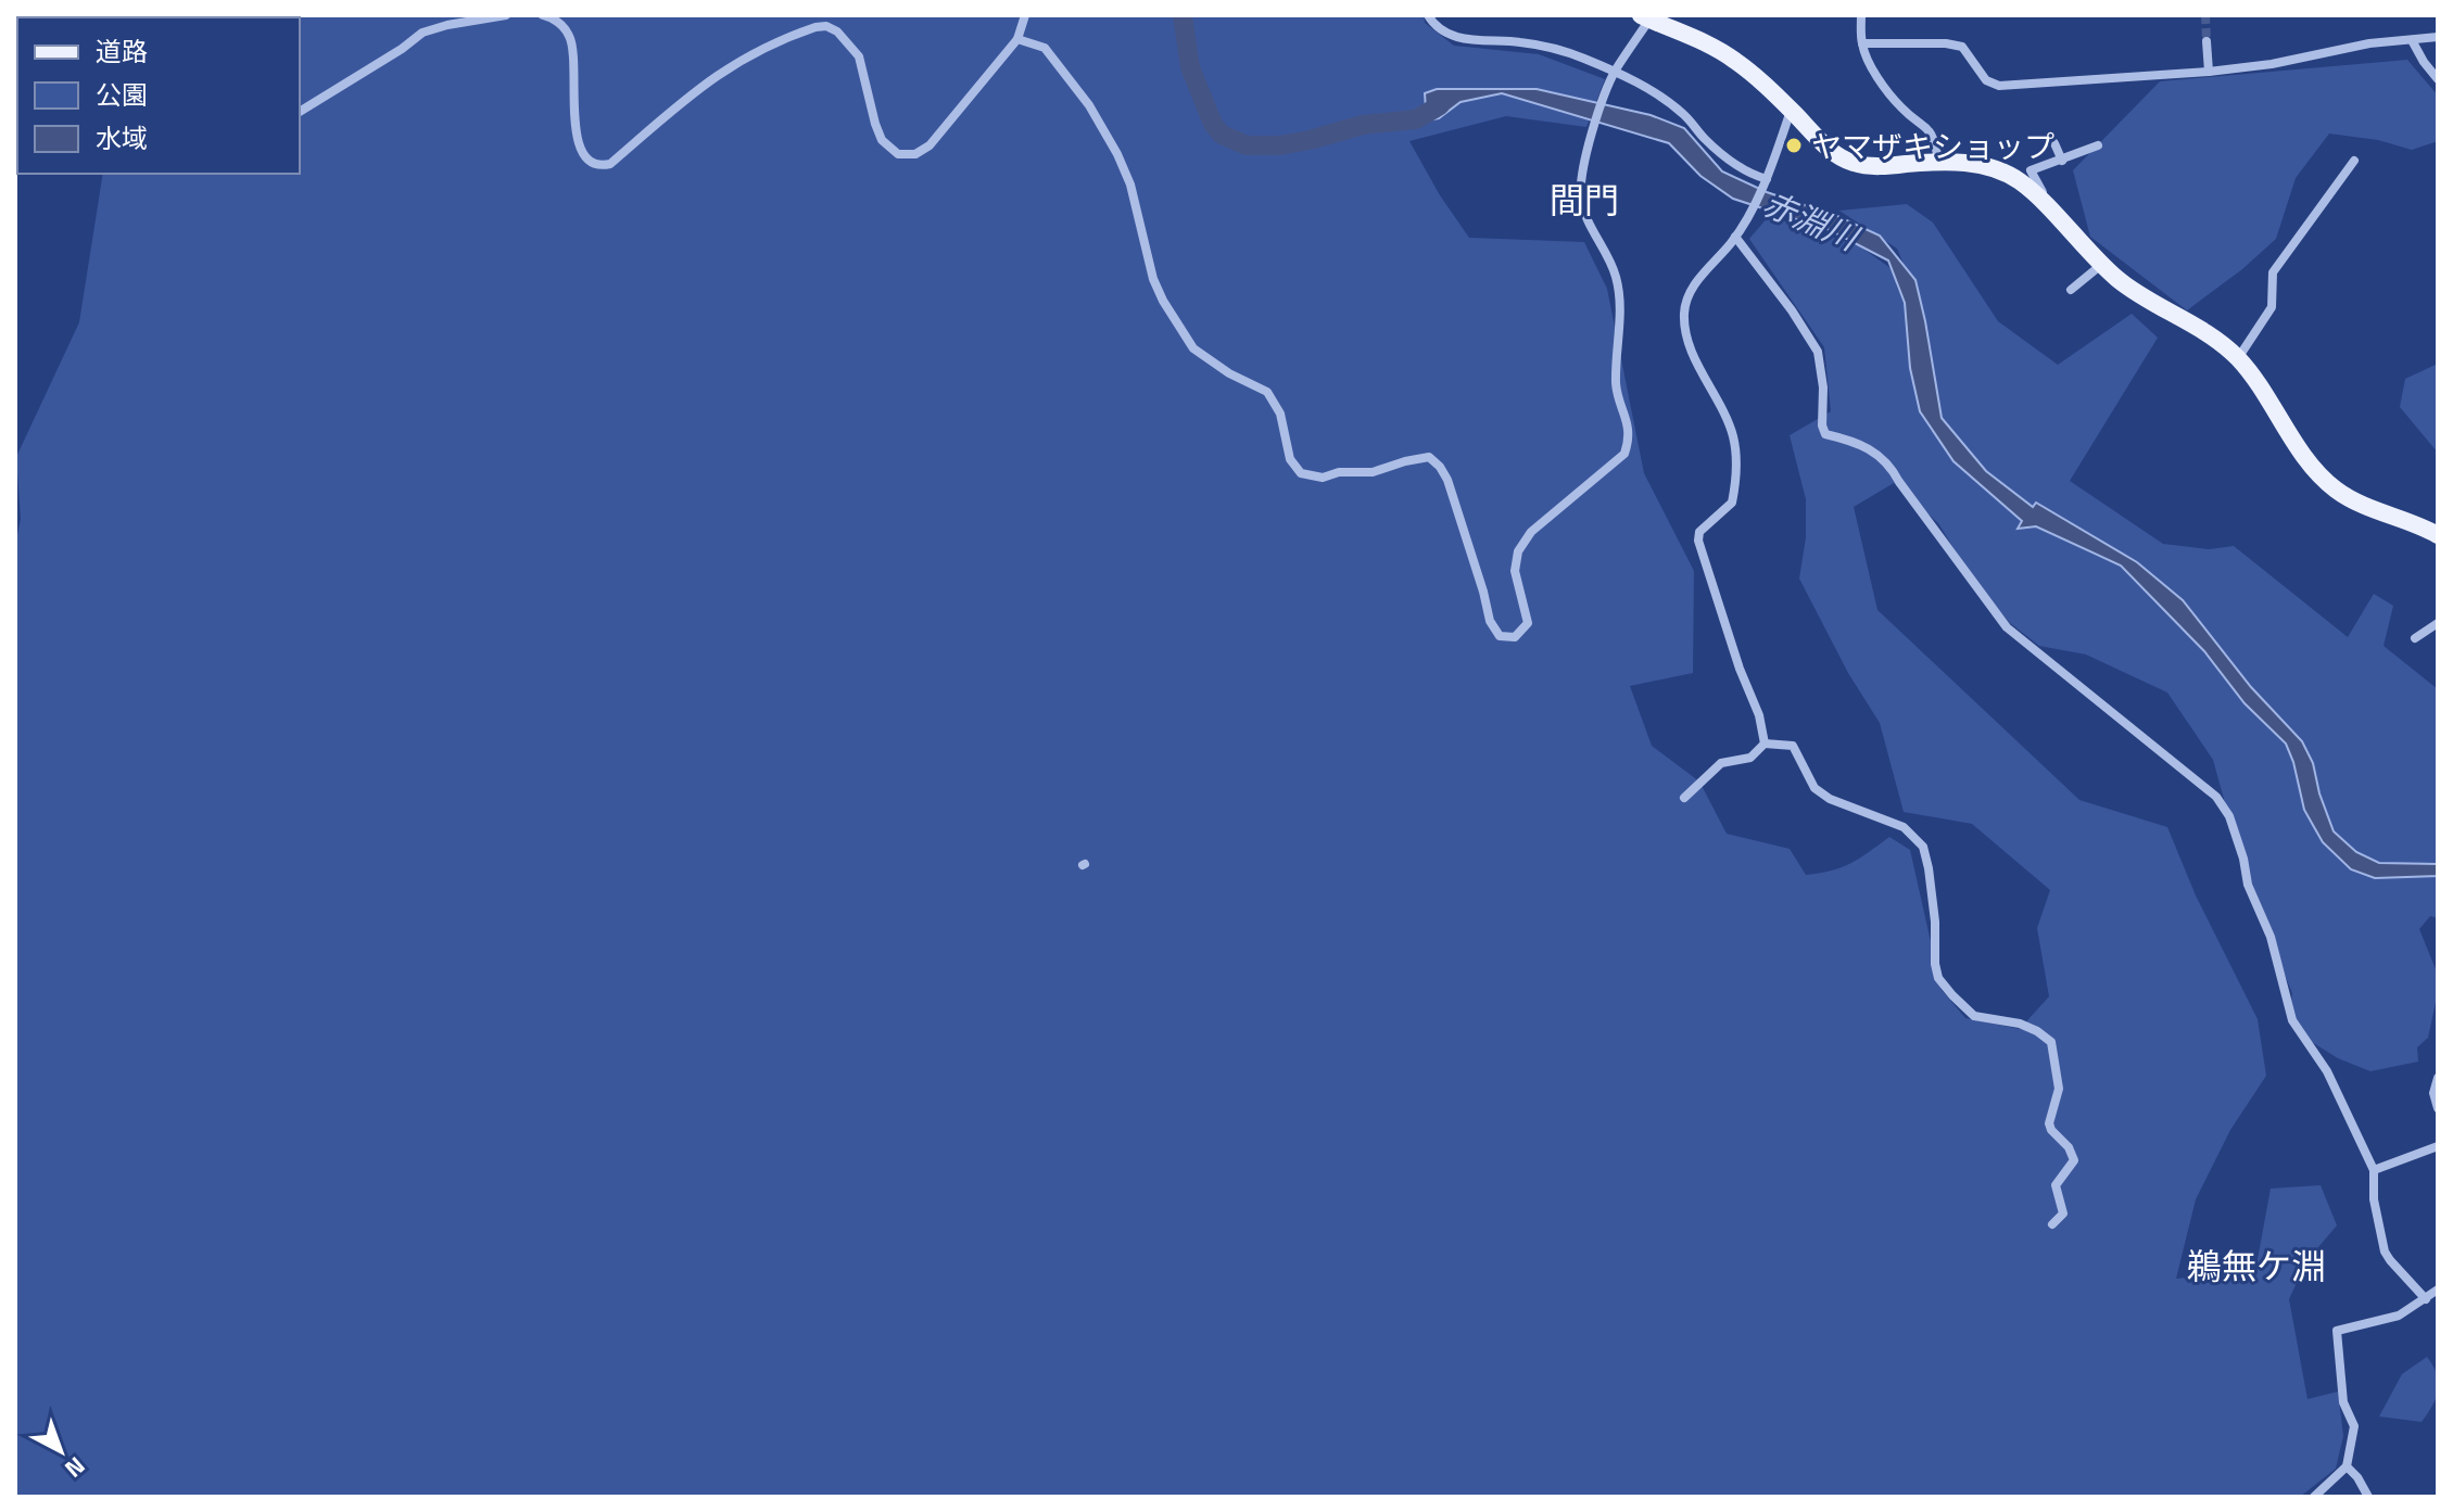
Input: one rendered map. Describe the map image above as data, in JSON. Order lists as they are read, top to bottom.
{
  "districts": ["間門", "鵜無ケ淵"],
  "water": ["赤淵川"],
  "places": ["ヤマザキショップ"],
  "legend": ["道路", "公園", "水域"],
  "north": "bottom right"
}
